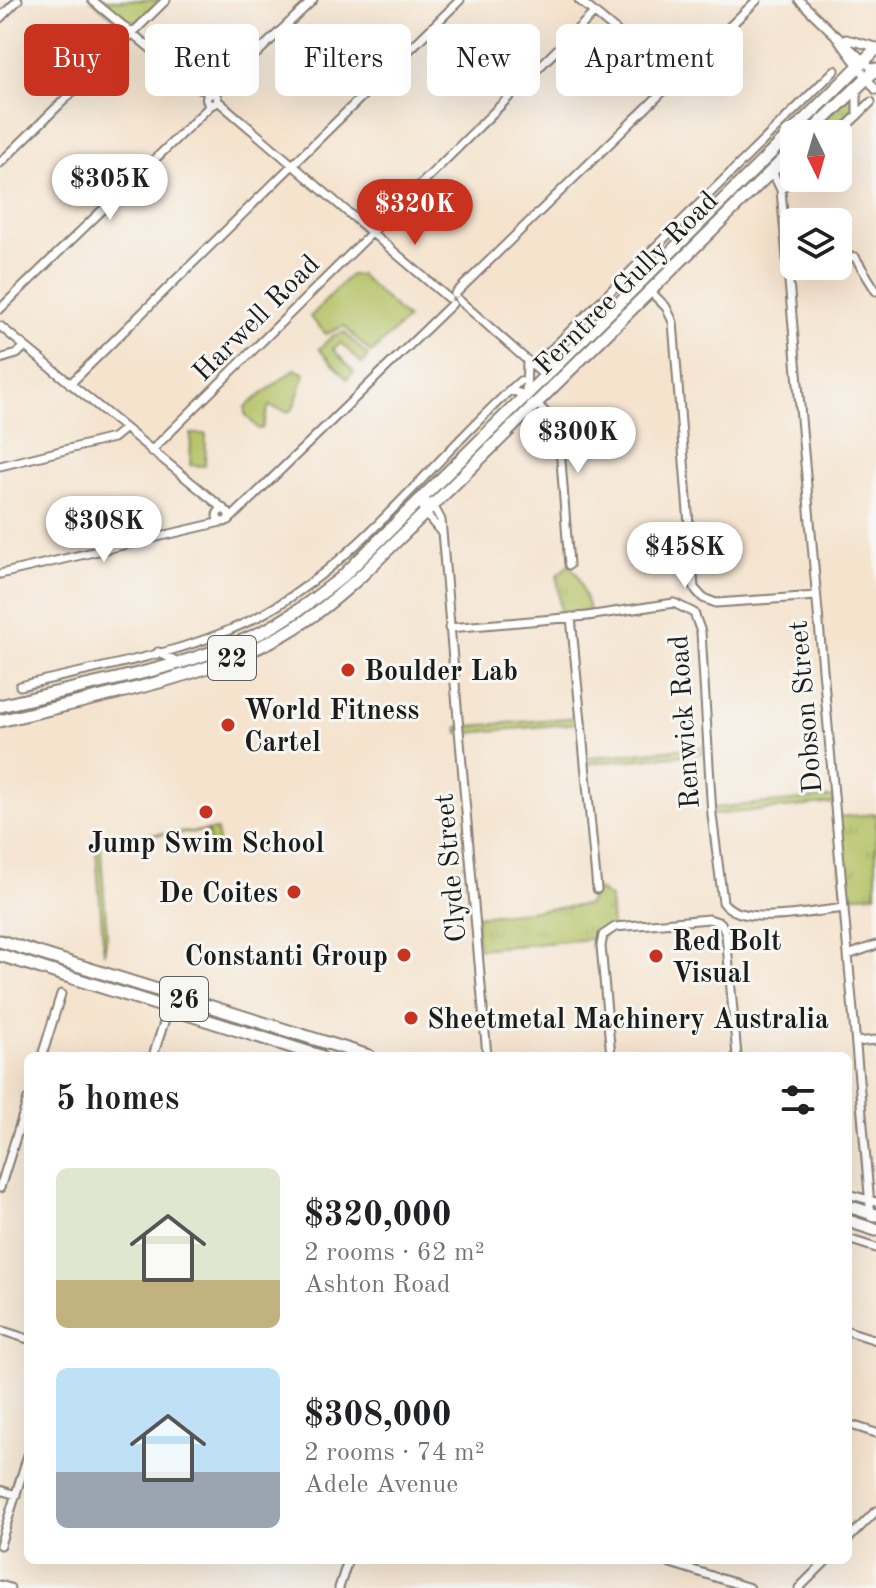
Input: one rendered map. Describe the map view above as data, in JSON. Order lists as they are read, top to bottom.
{
  "streets": {
    "main road": ["Ferntree Gully Road", "22", "26"],
    "street": [
      "Harwell Road",
      "Dobson Street",
      "Renwick Road",
      "Clyde Street"
    ]
  },
  "crossings": [
    ["Ferntree Gully Road", "Dobson Street"],
    ["Ferntree Gully Road", "Clyde Street"],
    ["Dobson Street", "Renwick Road"],
    ["Renwick Road", "Clyde Street"]
  ],
  "places": [
    "Boulder Lab",
    "World Fitness Cartel",
    "Jump Swim School",
    "De Coites",
    "Constanti Group",
    "Red Bolt Visual",
    "Sheetmetal Machinery Australia"
  ],
  "north": "bottom",
  "page": {
    "chip": [
      "Buy",
      "Rent",
      "Filters",
      "New",
      "Apartment"
    ],
    "price": [
      "$305K",
      "$320K",
      "$300K",
      "$308K",
      "$458K"
    ],
    "heading": "5 homes",
    "list": [
      {
        "name": "$320,000",
        "note": "2 rooms · 62 m² · Ashton Road"
      },
      {
        "name": "$308,000",
        "note": "2 rooms · 74 m² · Adele Avenue"
      }
    ]
  }
}
